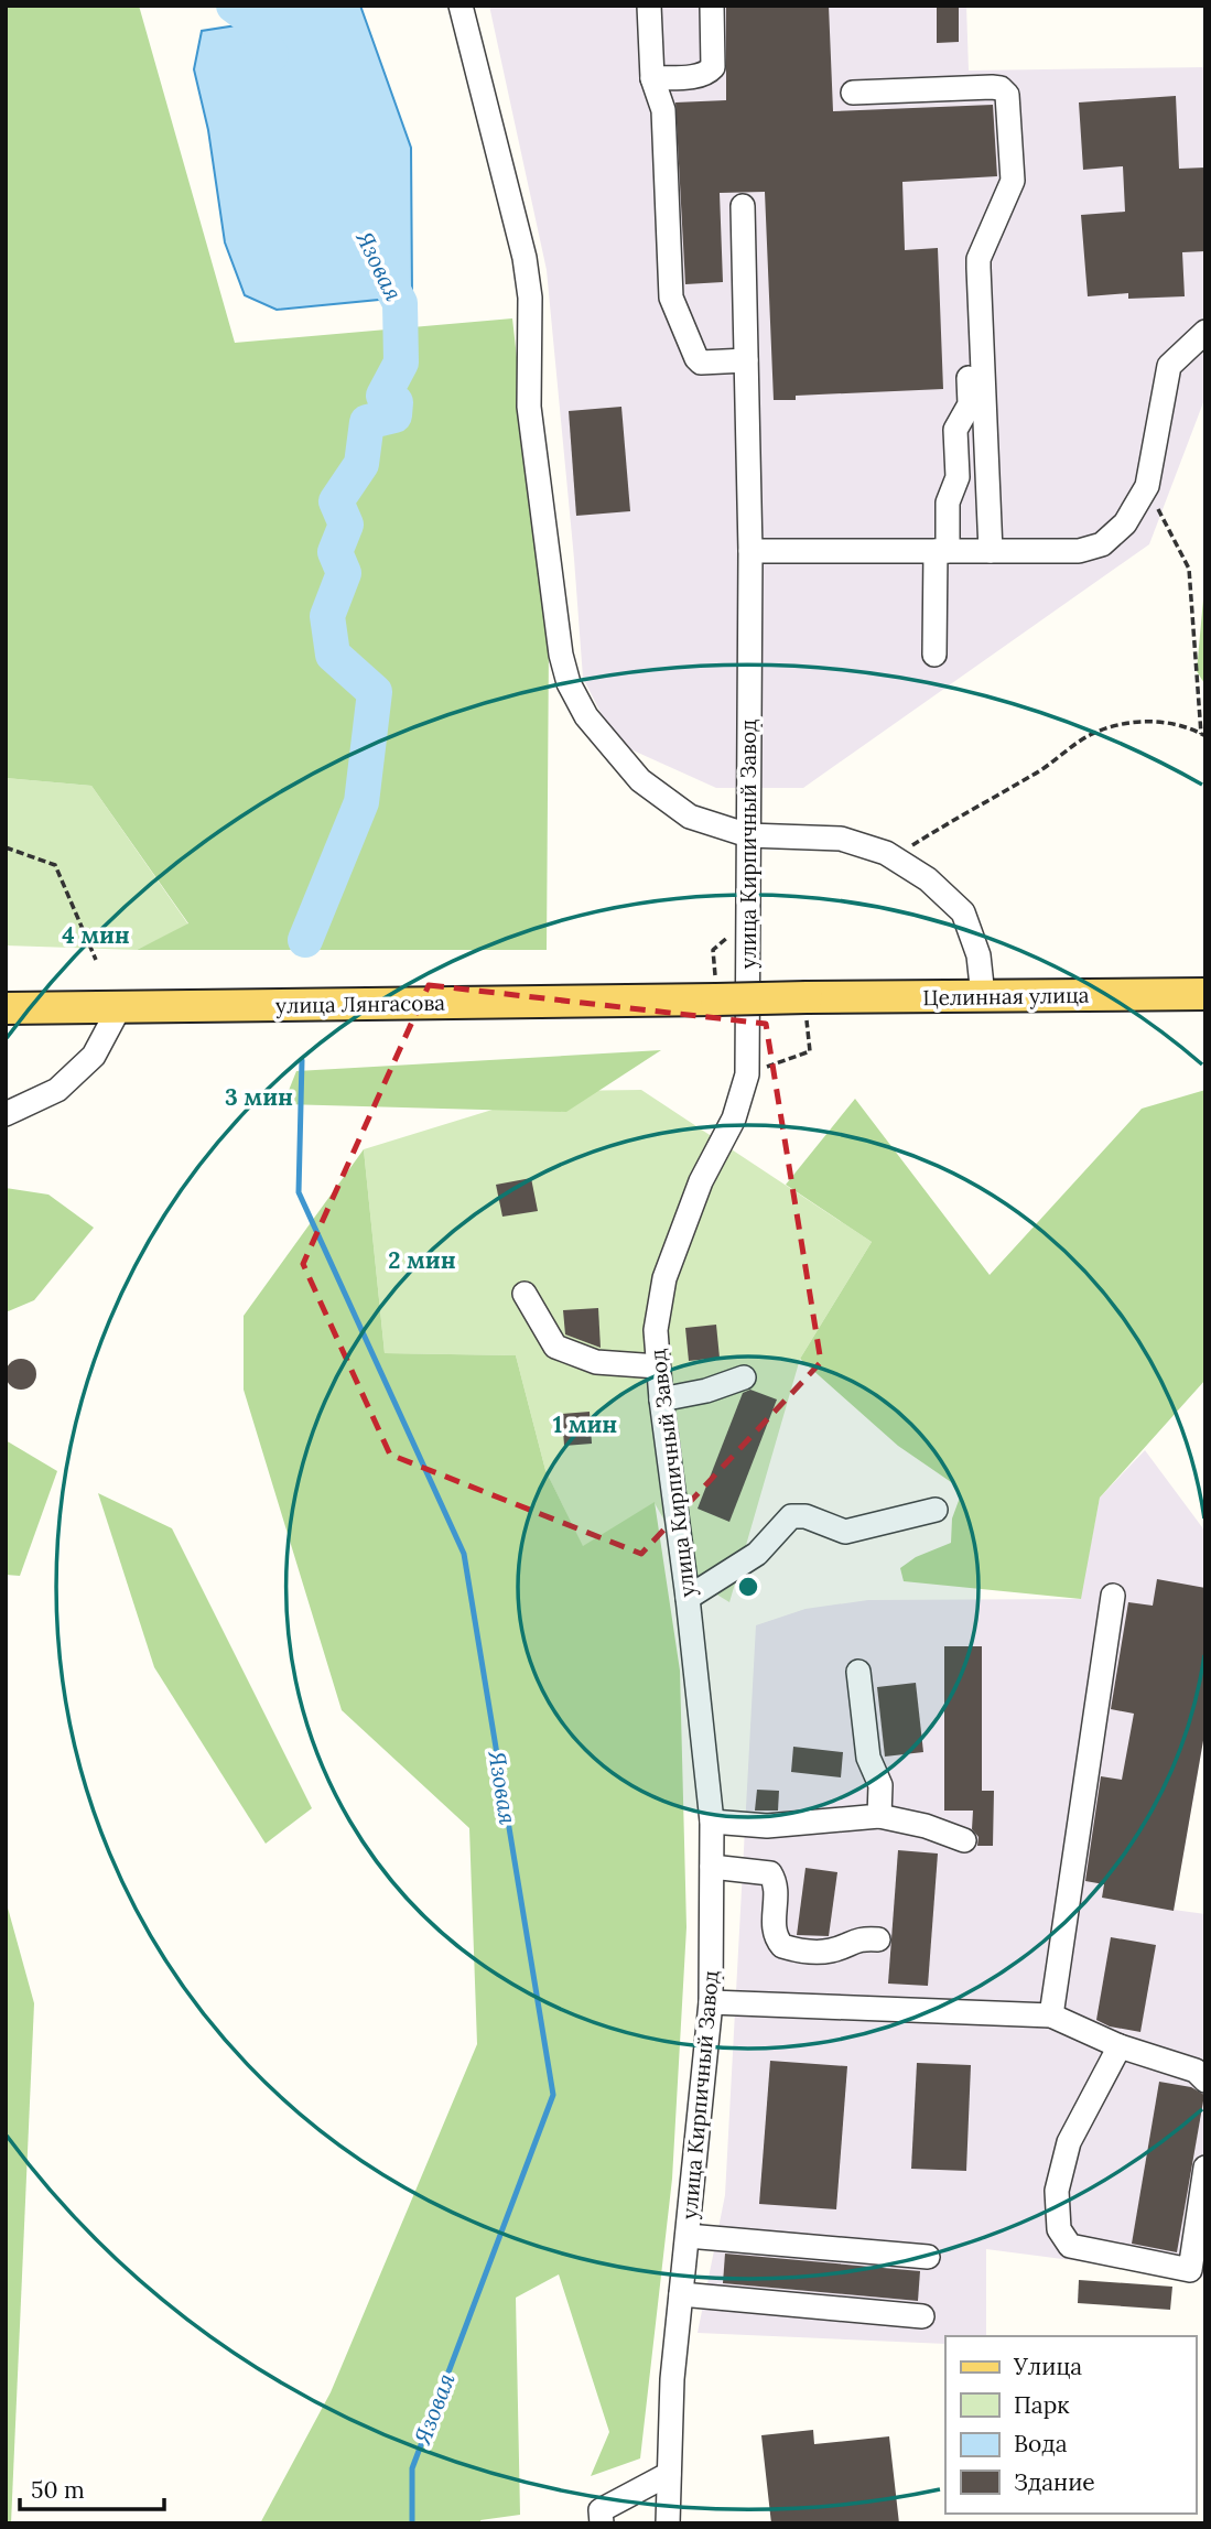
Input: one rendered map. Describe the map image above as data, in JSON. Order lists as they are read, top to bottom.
{
  "streets": {
    "main road": ["Целинная улица", "улица Лянгасова"],
    "street": ["улица Кирпичный Завод"]
  },
  "crossings": [
    ["Целинная улица", "улица Лянгасова"]
  ],
  "water": ["Язовая"],
  "legend": [
    "Улица",
    "Парк",
    "Вода",
    "Здание"
  ],
  "scale_bar": "50 m",
  "rings": [
    "4 мин",
    "3 мин",
    "2 мин",
    "1 мин"
  ]
}
